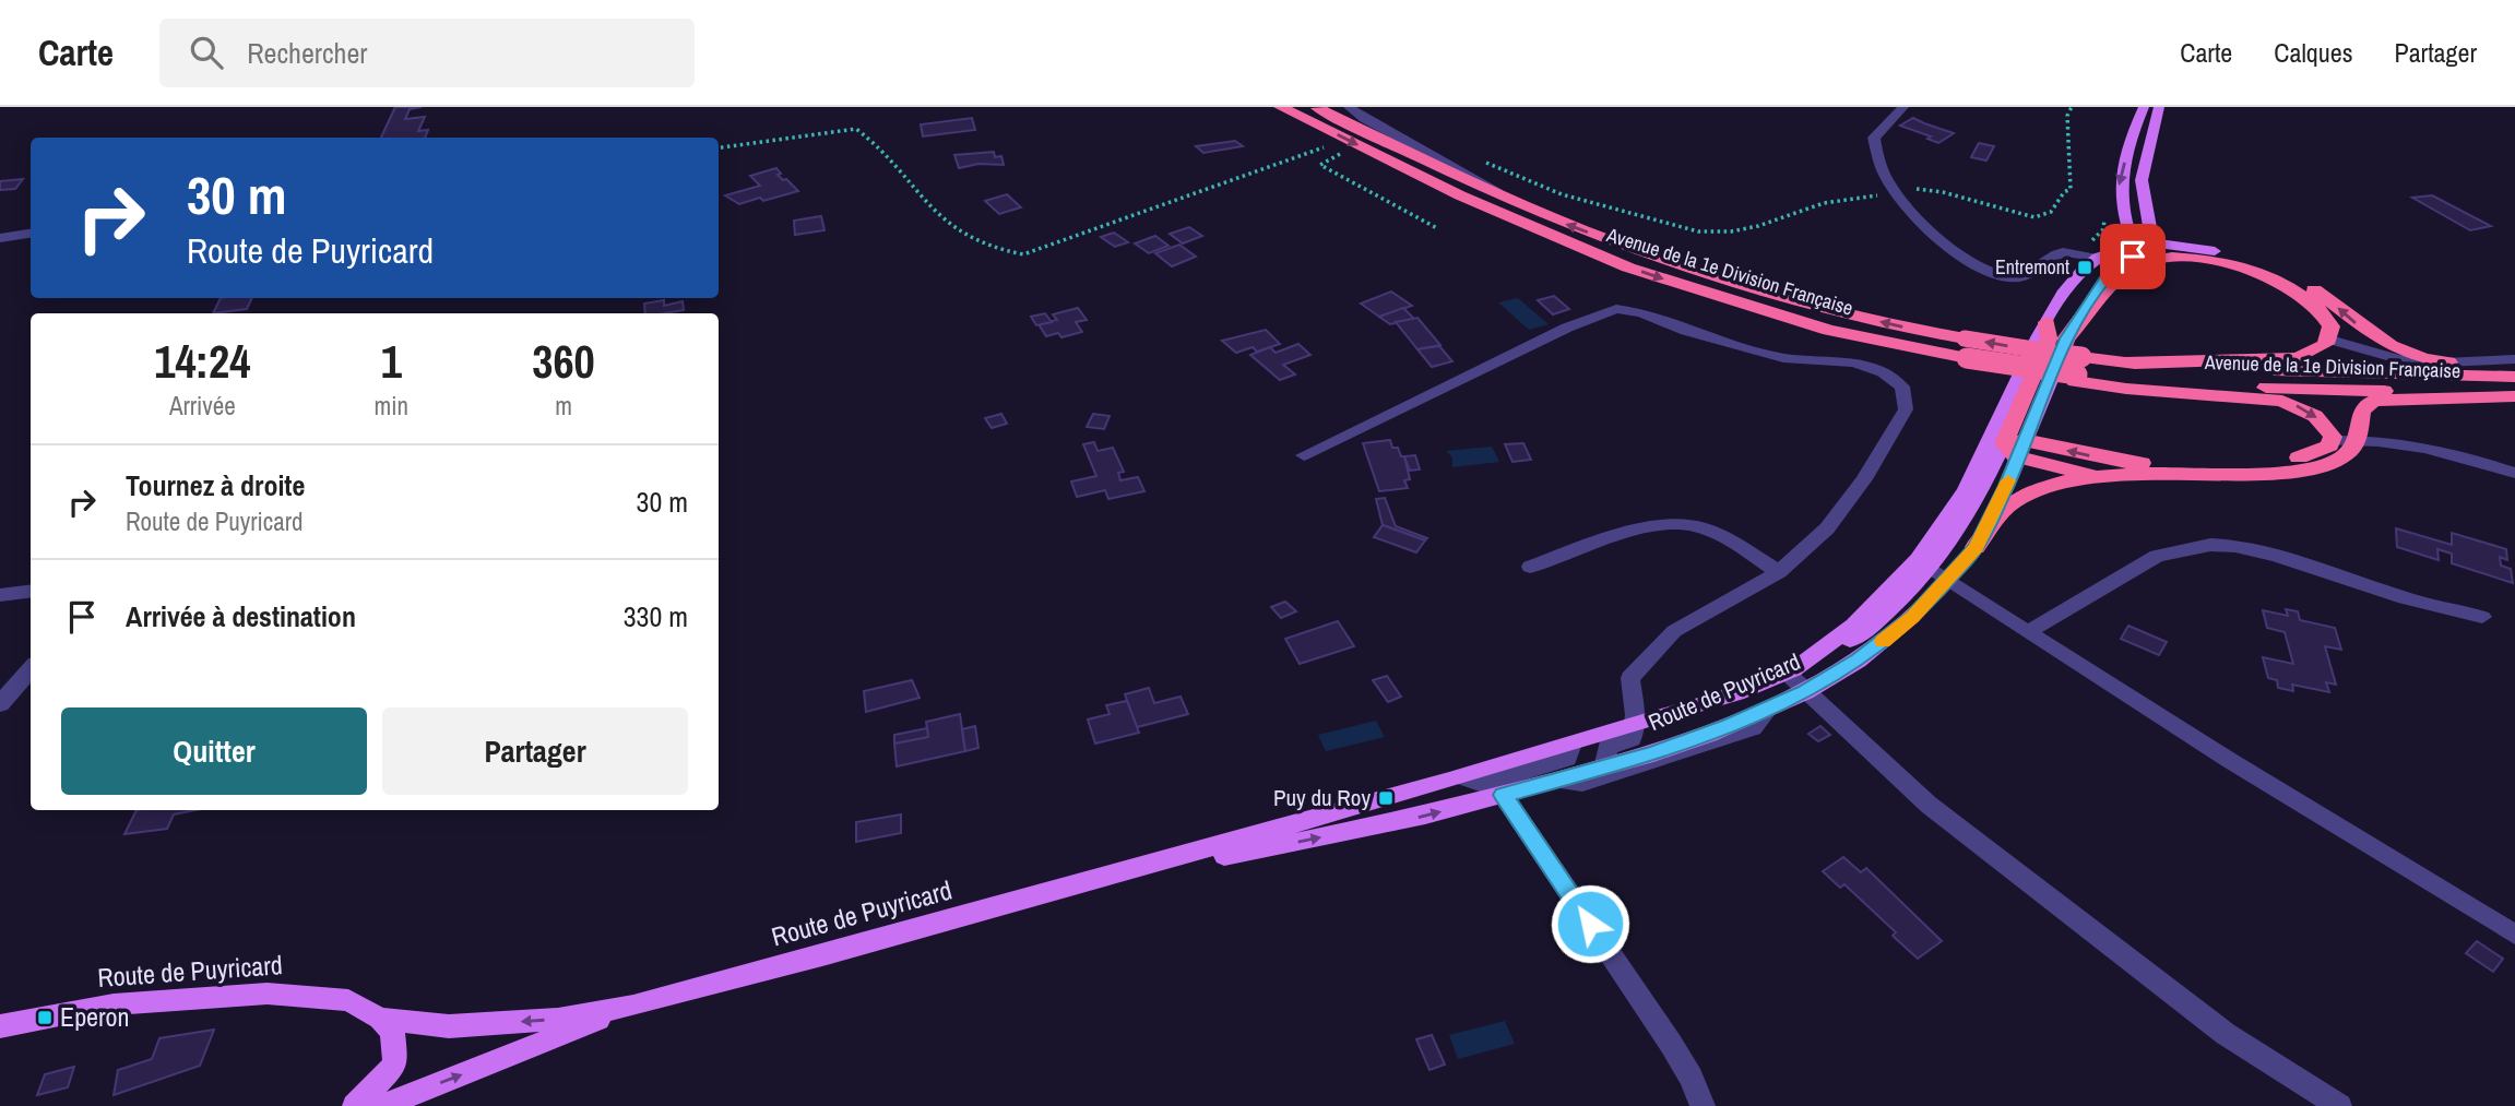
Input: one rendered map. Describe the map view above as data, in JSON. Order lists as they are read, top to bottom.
{
  "streets": {
    "highway": ["Avenue de la 1e Division Française"],
    "main road": ["Route de Puyricard"]
  },
  "places": {
    "transit": ["Entremont", "Puy du Roy", "Eperon"]
  },
  "page": {
    "header": "Carte",
    "search": "Rechercher",
    "nav": ["Carte", "Calques", "Partager"],
    "turn": ["30 m", "Route de Puyricard"],
    "eta": [
      "14:24",
      "Arrivée",
      "1",
      "min",
      "360",
      "m"
    ],
    "list": [
      {
        "name": "Tournez à droite",
        "note": "Route de Puyricard",
        "value": "30 m"
      },
      {
        "name": "Arrivée à destination",
        "value": "330 m"
      }
    ],
    "buttons": ["Quitter", "Partager"]
  }
}
